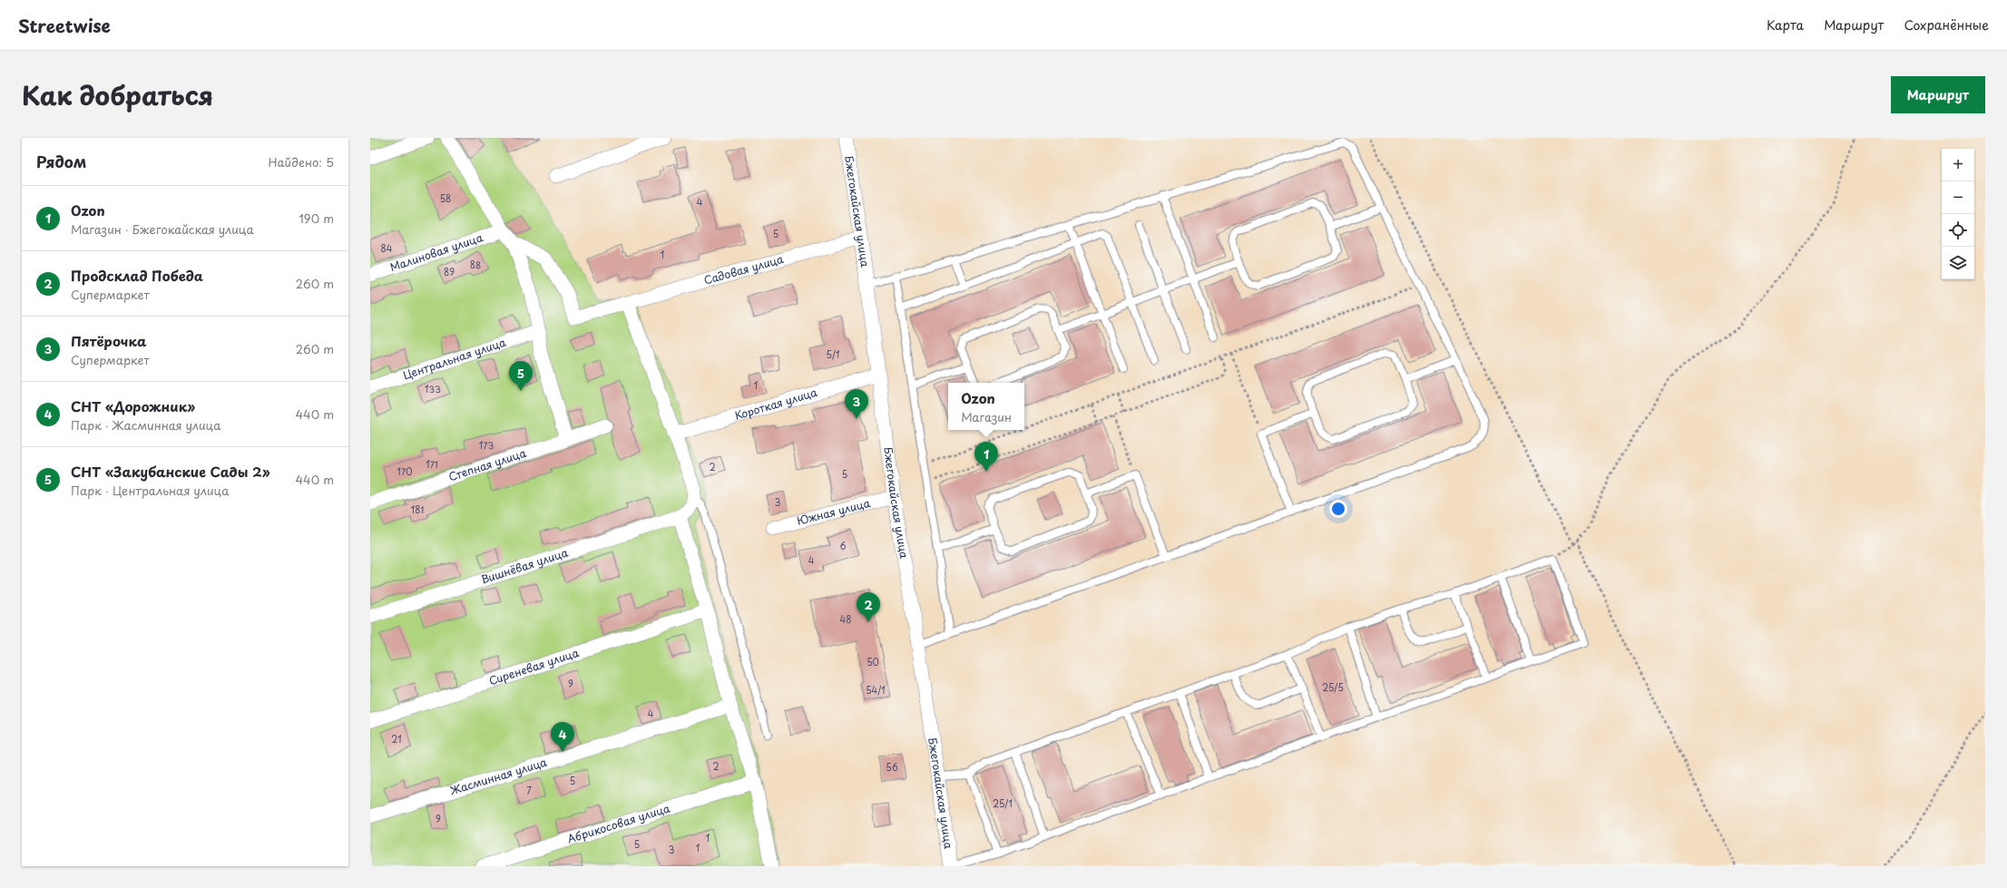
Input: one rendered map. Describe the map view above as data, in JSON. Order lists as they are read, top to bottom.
{
  "streets": {
    "street": [
      "Бжегокайская улица",
      "Малиновая улица",
      "Садовая улица",
      "Центральная улица",
      "Короткая улица",
      "Степная улица",
      "Южная улица",
      "Вишнёвая улица",
      "Сиреневая улица",
      "Жасминная улица",
      "Абрикосовая улица"
    ]
  },
  "crossings": [
    ["Бжегокайская улица", "Садовая улица"],
    ["Бжегокайская улица", "Короткая улица"],
    ["Бжегокайская улица", "Южная улица"]
  ],
  "house_numbers": [
    "58",
    "4",
    "5",
    "84",
    "1",
    "88",
    "89",
    "5/1",
    "1",
    "133",
    "173",
    "171",
    "2",
    "170",
    "5",
    "3",
    "181",
    "6",
    "4",
    "48",
    "50",
    "9",
    "25/5",
    "54/1",
    "4",
    "21",
    "2",
    "56",
    "5",
    "7",
    "25/1",
    "9",
    "1",
    "5",
    "1",
    "3"
  ],
  "page": {
    "header": "Streetwise",
    "nav": ["Карта", "Маршрут", "Сохранённые"],
    "title": "Как добраться",
    "buttons": "Маршрут",
    "heading": ["Рядом", "Найдено: 5"],
    "map_buttons": ["+", "−"],
    "list": [
      {
        "mark": "1",
        "name": "Ozon",
        "note": "Магазин · Бжегокайская улица",
        "value": "190 m"
      },
      {
        "mark": "2",
        "name": "Продсклад Победа",
        "note": "Супермаркет",
        "value": "260 m"
      },
      {
        "mark": "3",
        "name": "Пятёрочка",
        "note": "Супермаркет",
        "value": "260 m"
      },
      {
        "mark": "4",
        "name": "СНТ «Дорожник»",
        "note": "Парк · Жасминная улица",
        "value": "440 m"
      },
      {
        "mark": "5",
        "name": "СНТ «Закубанские Сады 2»",
        "note": "Парк · Центральная улица",
        "value": "440 m"
      }
    ],
    "pins": [
      "5",
      "3",
      "1",
      "2",
      "4"
    ],
    "popup": ["Ozon", "Магазин"]
  }
}
